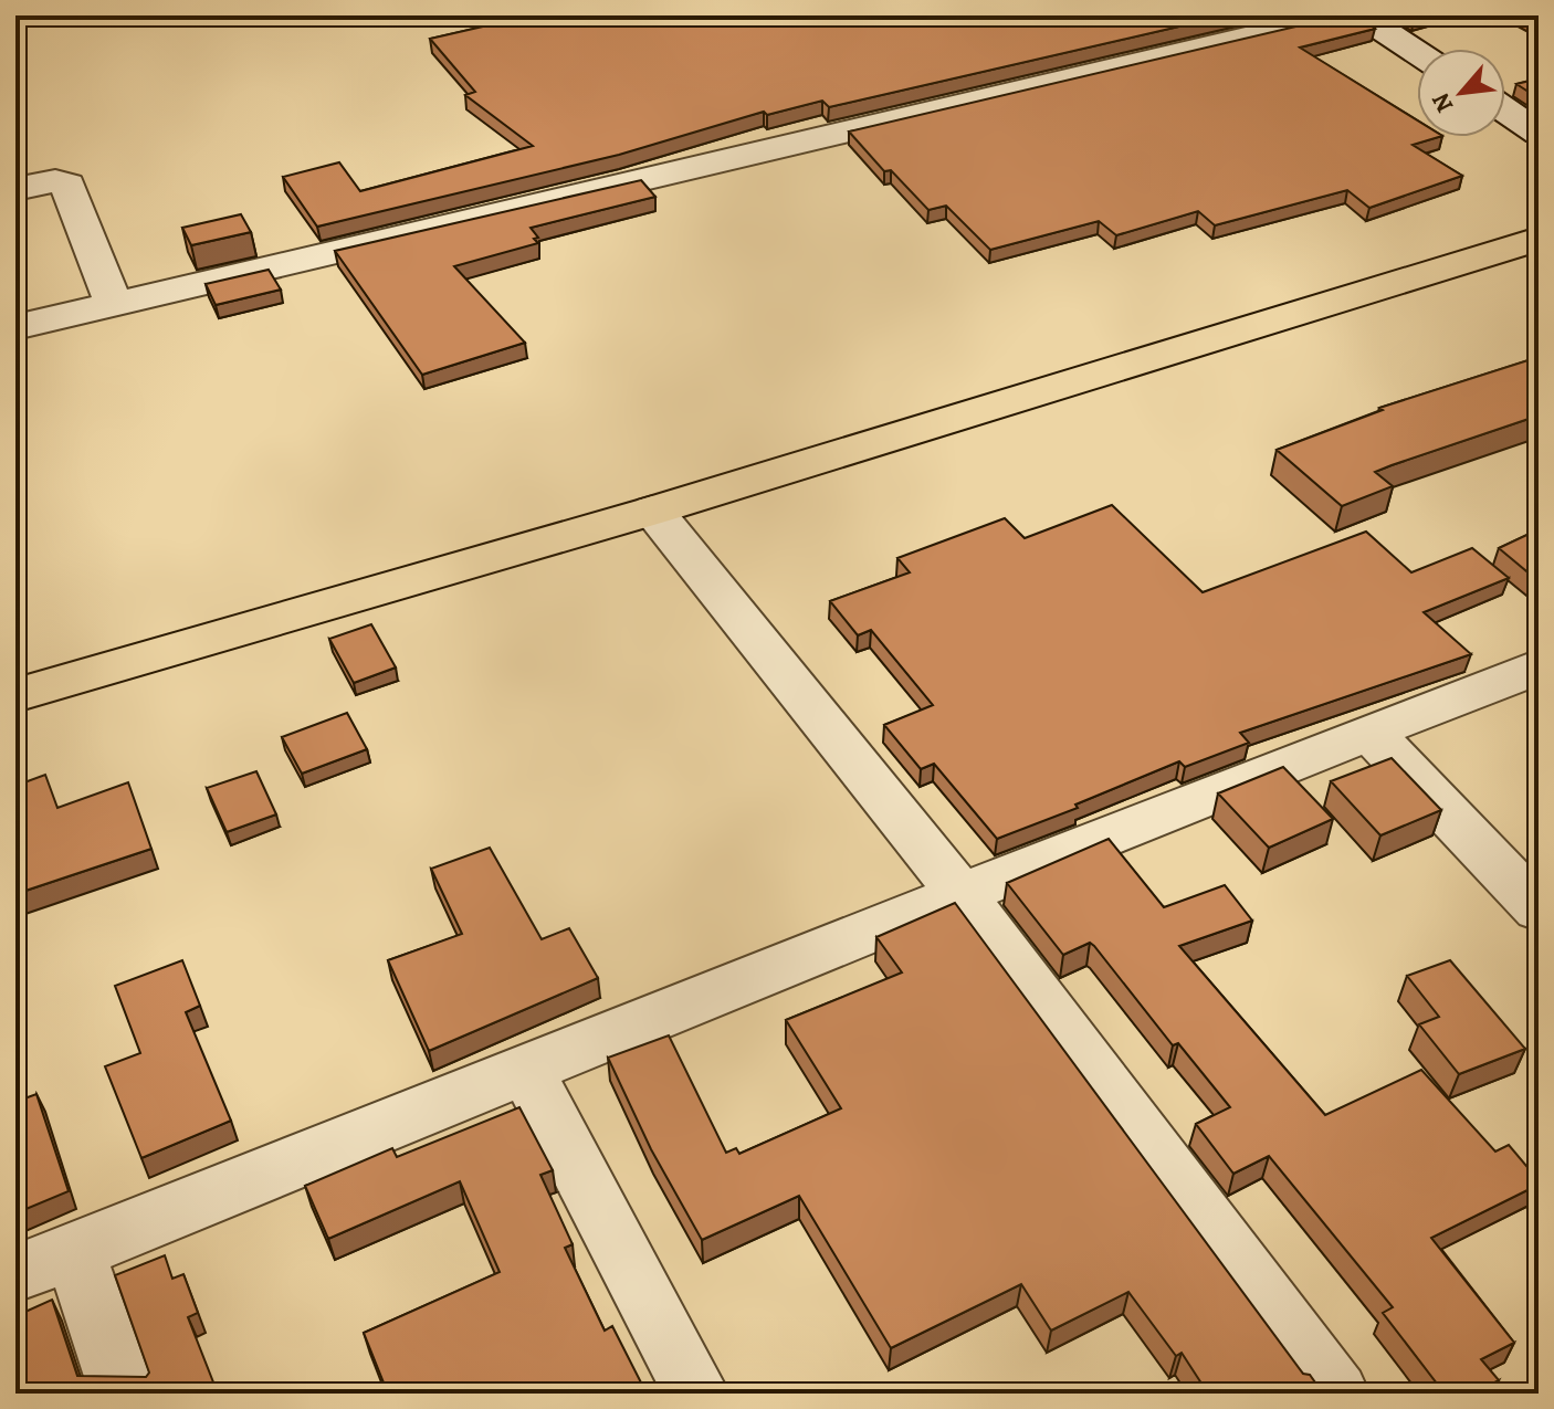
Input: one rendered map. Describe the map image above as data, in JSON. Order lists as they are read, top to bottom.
{
  "north": "bottom left"
}
